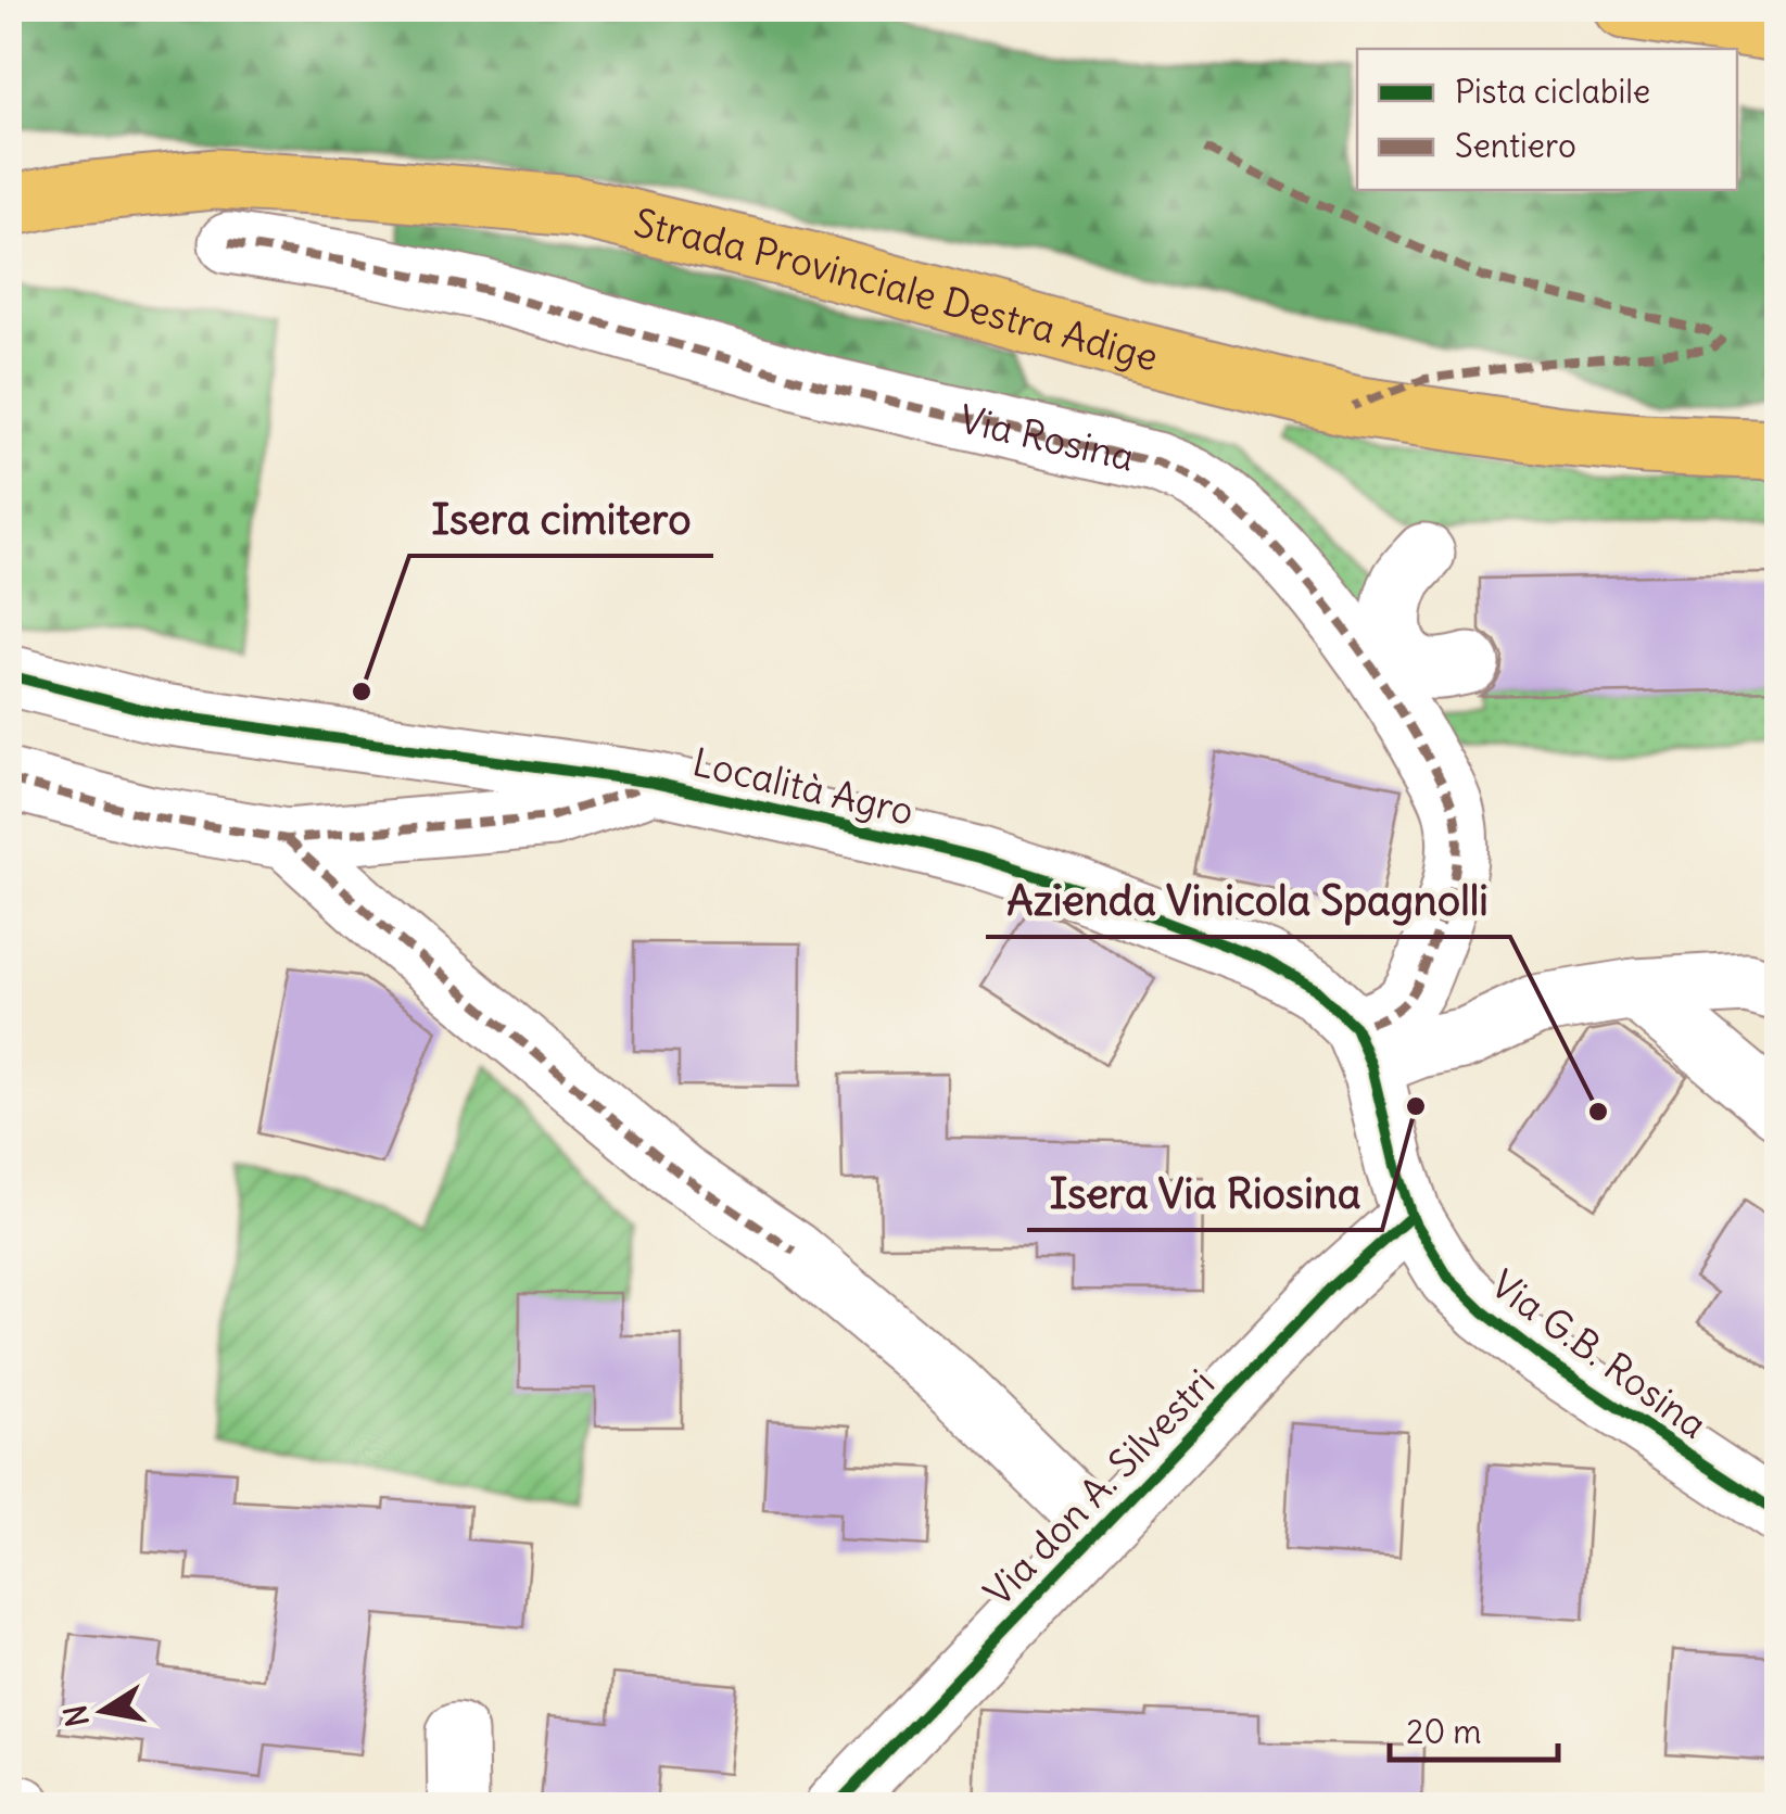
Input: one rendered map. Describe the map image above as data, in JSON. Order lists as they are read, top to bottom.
{
  "streets": {
    "main road": ["Strada Provinciale Destra Adige"],
    "street": [
      "Via Rosina",
      "Località Agro",
      "Via G.B. Rosina",
      "Via don A. Silvestri"
    ]
  },
  "crossings": [
    ["Via Rosina", "Località Agro"],
    ["Via G.B. Rosina", "Via don A. Silvestri"]
  ],
  "places": ["Isera cimitero", "Isera Via Riosina", "Azienda Vinicola Spagnolli"],
  "legend": ["Pista ciclabile", "Sentiero"],
  "scale_bar": "20 m",
  "north": "left"
}
